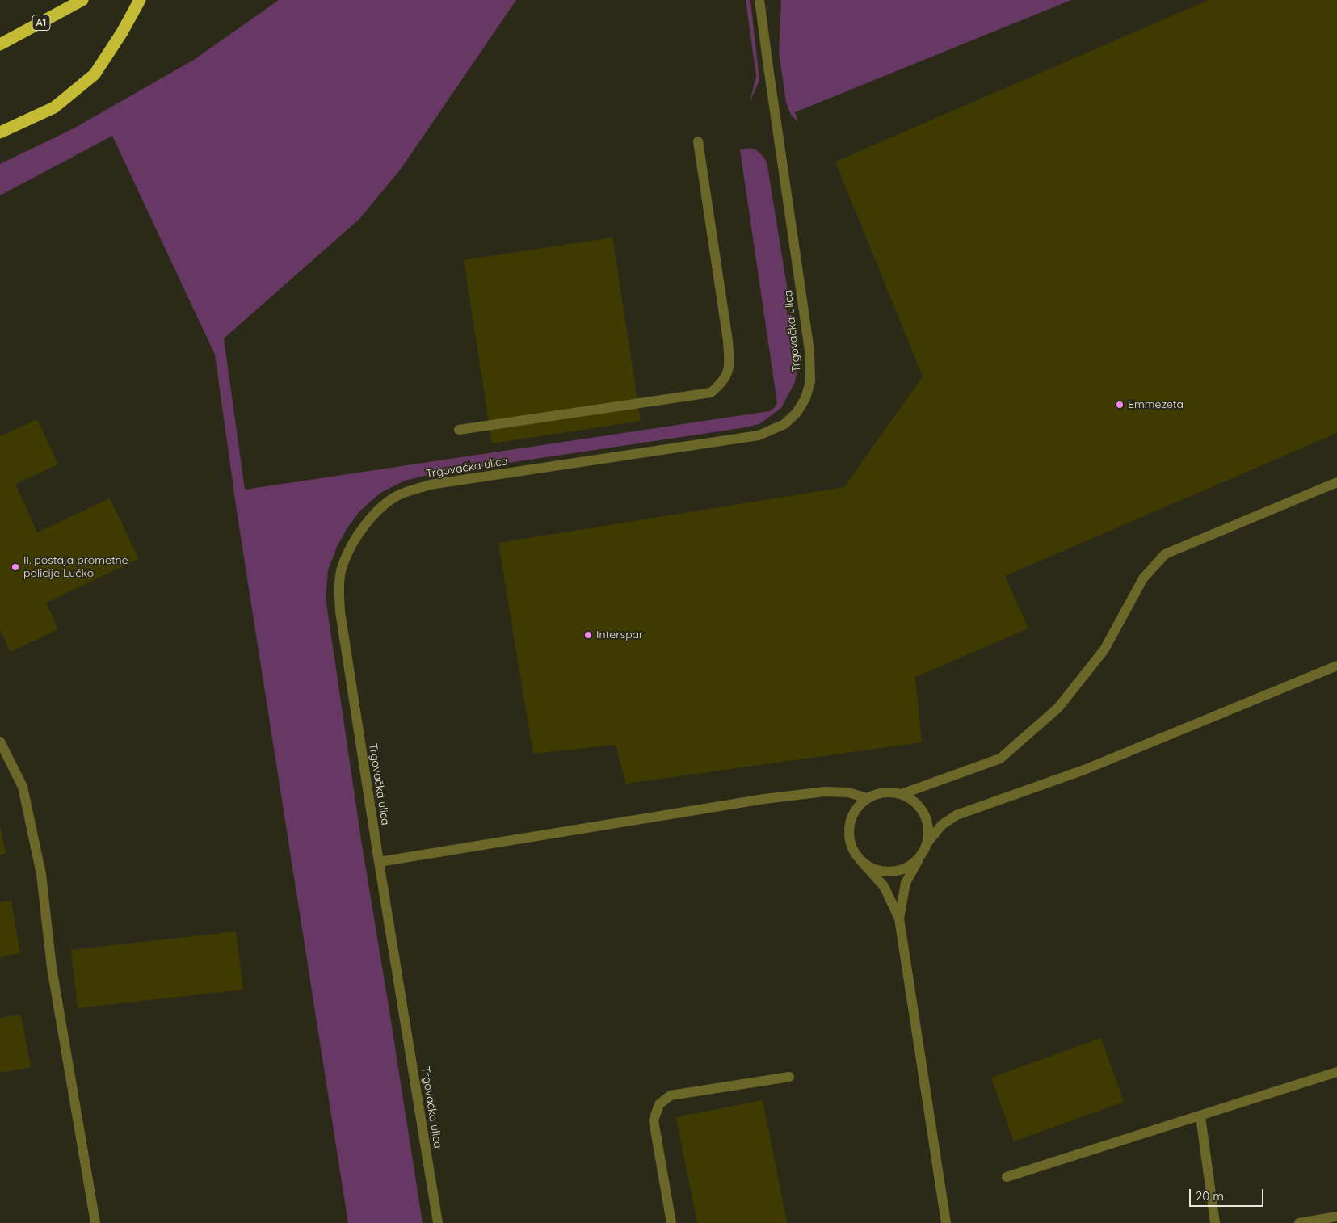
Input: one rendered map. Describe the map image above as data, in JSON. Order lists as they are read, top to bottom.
{
  "streets": {
    "highway": ["A1"],
    "street": ["Trgovačka ulica"]
  },
  "places": ["Emmezeta", "II. postaja prometne policije Lučko", "Interspar"],
  "scale_bar": "20 m"
}
